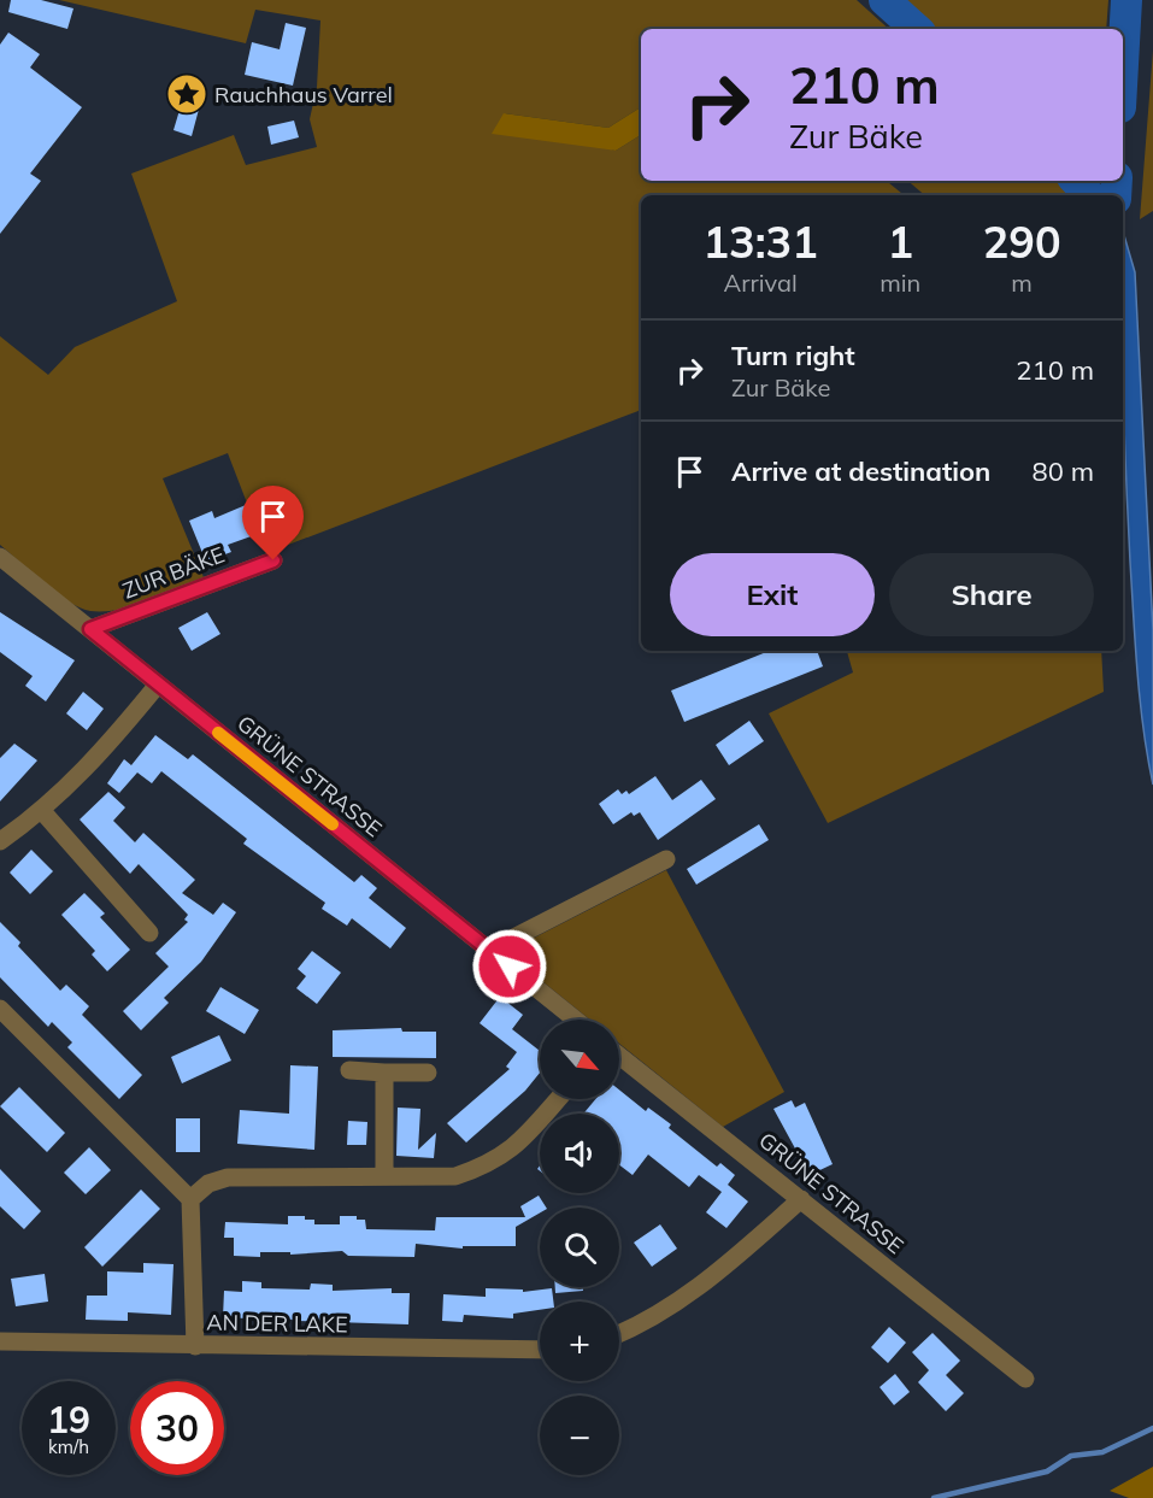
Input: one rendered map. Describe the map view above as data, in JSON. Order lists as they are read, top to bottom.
{
  "streets": {
    "street": ["ZUR BÄKE", "GRÜNE STRASSE", "AN DER LAKE"]
  },
  "crossings": [
    ["ZUR BÄKE", "GRÜNE STRASSE"]
  ],
  "places": {
    "place": ["Rauchhaus Varrel"]
  },
  "north": "bottom right",
  "page": {
    "turn": ["210 m", "Zur Bäke"],
    "eta": [
      "13:31",
      "Arrival",
      "1",
      "min",
      "290",
      "m"
    ],
    "list": [
      {
        "name": "Turn right",
        "note": "Zur Bäke",
        "value": "210 m"
      },
      {
        "name": "Arrive at destination",
        "value": "80 m"
      }
    ],
    "buttons": ["Exit", "Share"],
    "map_buttons": ["+", "−"],
    "speed": "19 km/h",
    "limit": "30"
  }
}
